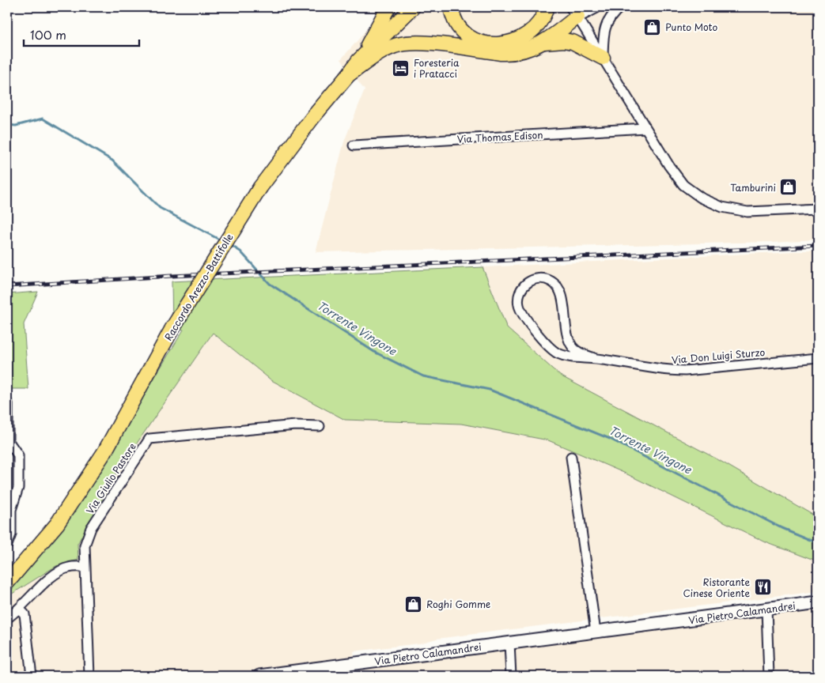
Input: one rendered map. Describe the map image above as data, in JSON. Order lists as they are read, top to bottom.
{
  "streets": {
    "main road": ["Raccordo Arezzo-Battifolle", "Via Pietro Calamandrei"],
    "street": ["Via Thomas Edison", "Via Don Luigi Sturzo", "Via Giulio Pastore"]
  },
  "water": ["Torrente Vingone"],
  "places": {
    "shop": ["Punto Moto", "Tamburini", "Roghi Gomme"],
    "hotel": ["Foresteria i Pratacci"],
    "restaurant": ["Ristorante Cinese Oriente"]
  },
  "scale_bar": "100 m"
}
